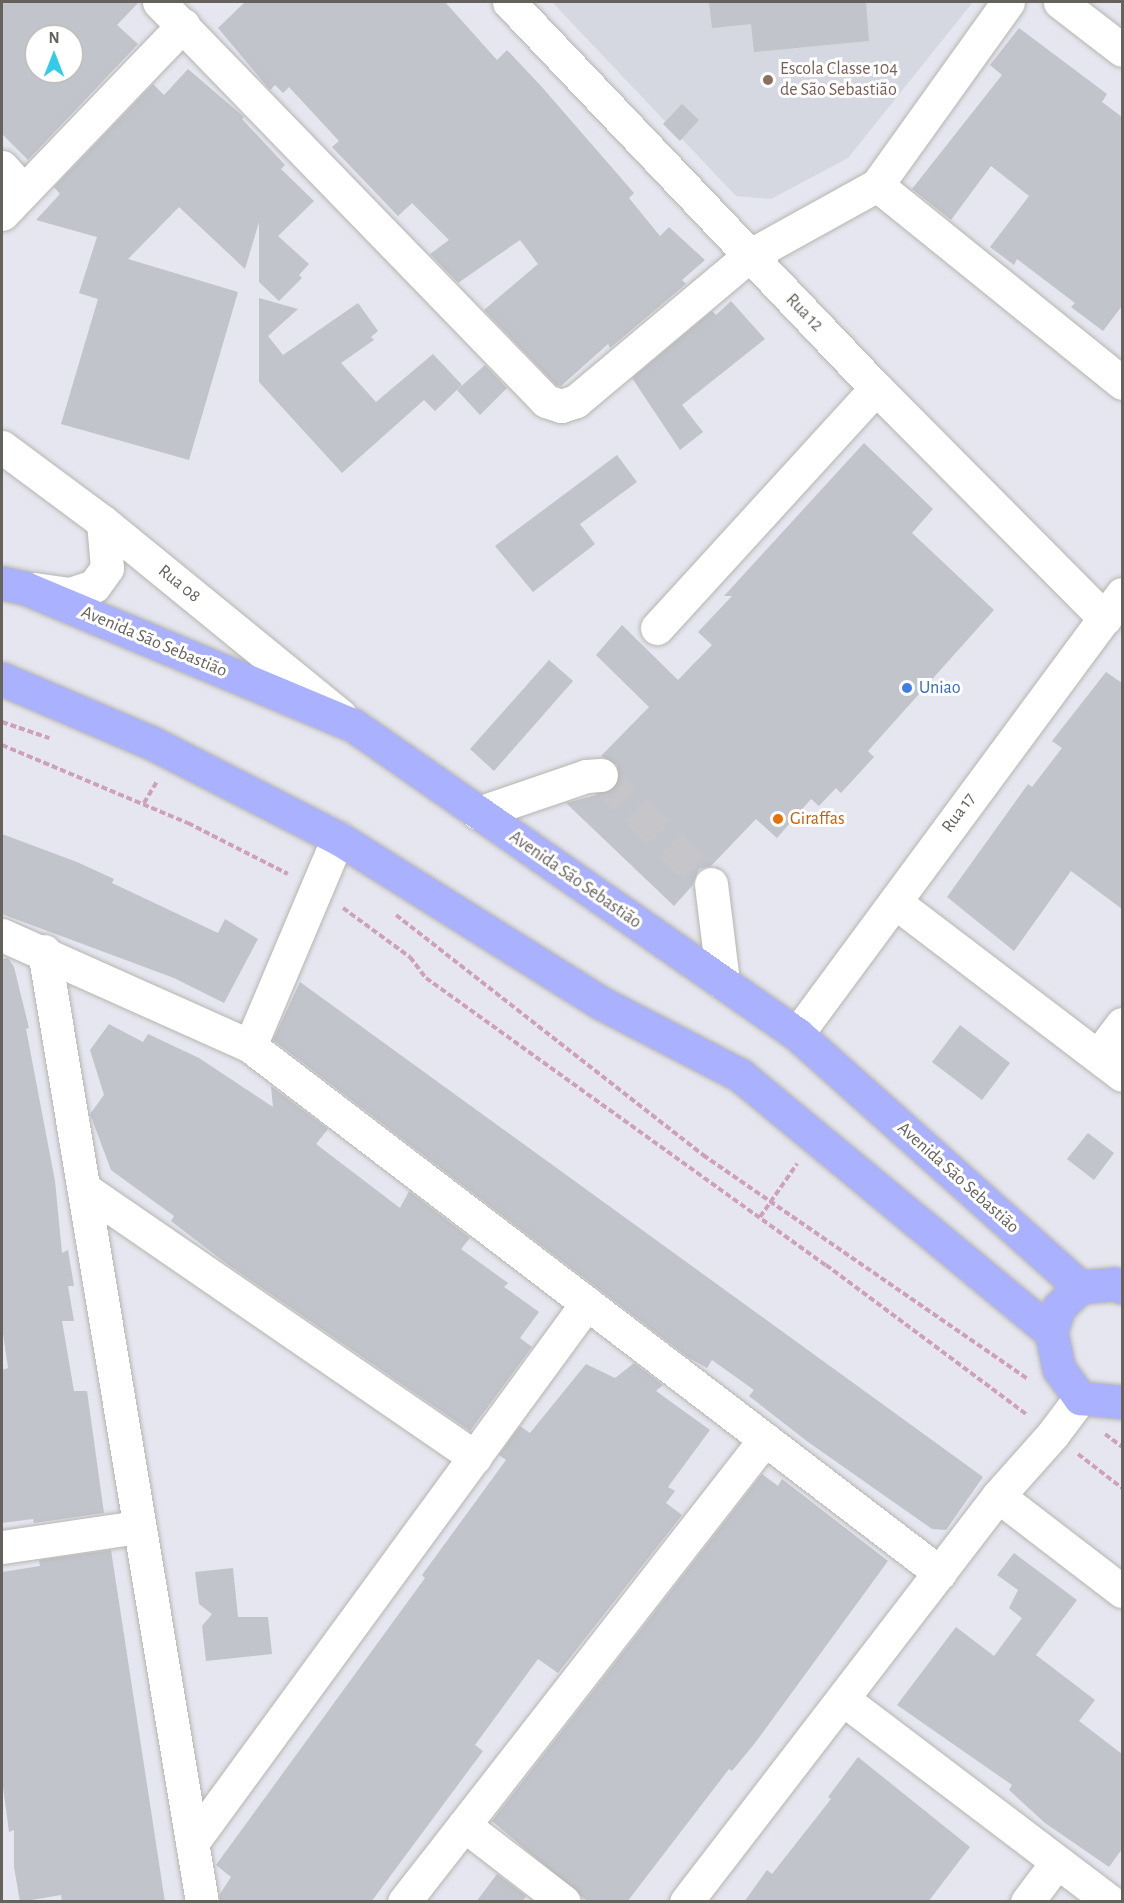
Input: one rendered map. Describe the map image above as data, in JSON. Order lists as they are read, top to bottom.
{
  "streets": {
    "main road": ["Avenida São Sebastião"],
    "street": ["Rua 12", "Rua 08", "Rua 17"]
  },
  "crossings": [
    ["Rua 12", "Rua 17"],
    ["Rua 08", "Avenida São Sebastião"],
    ["Avenida São Sebastião", "Rua 17"]
  ],
  "places": ["Escola Classe 104 de São Sebastião", "Uniao", "Giraffas"],
  "north": "top"
}
